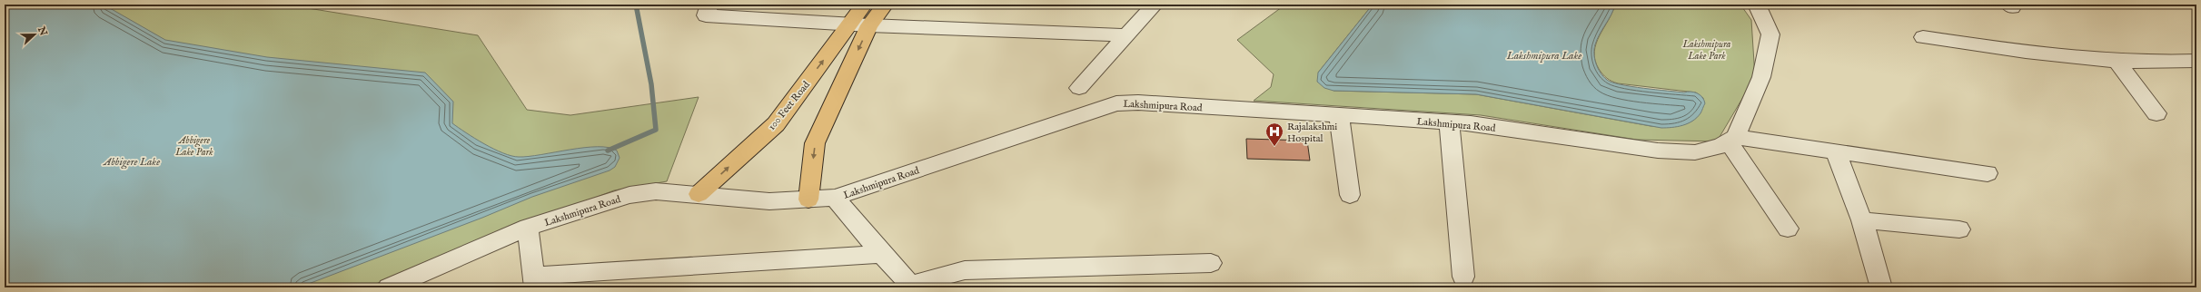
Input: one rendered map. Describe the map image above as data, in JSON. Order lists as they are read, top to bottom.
{
  "streets": {
    "main road": ["100 Feet Road"],
    "street": ["Lakshmipura Road"]
  },
  "crossings": [
    ["100 Feet Road", "Lakshmipura Road"]
  ],
  "water": ["Lakshmipura Lake", "Abbigere Lake"],
  "parks": ["Lakshmipura Lake Park", "Abbigere Lake Park"],
  "places": {
    "hospital": ["Rajalakshmi Hospital"]
  },
  "north": "right"
}
